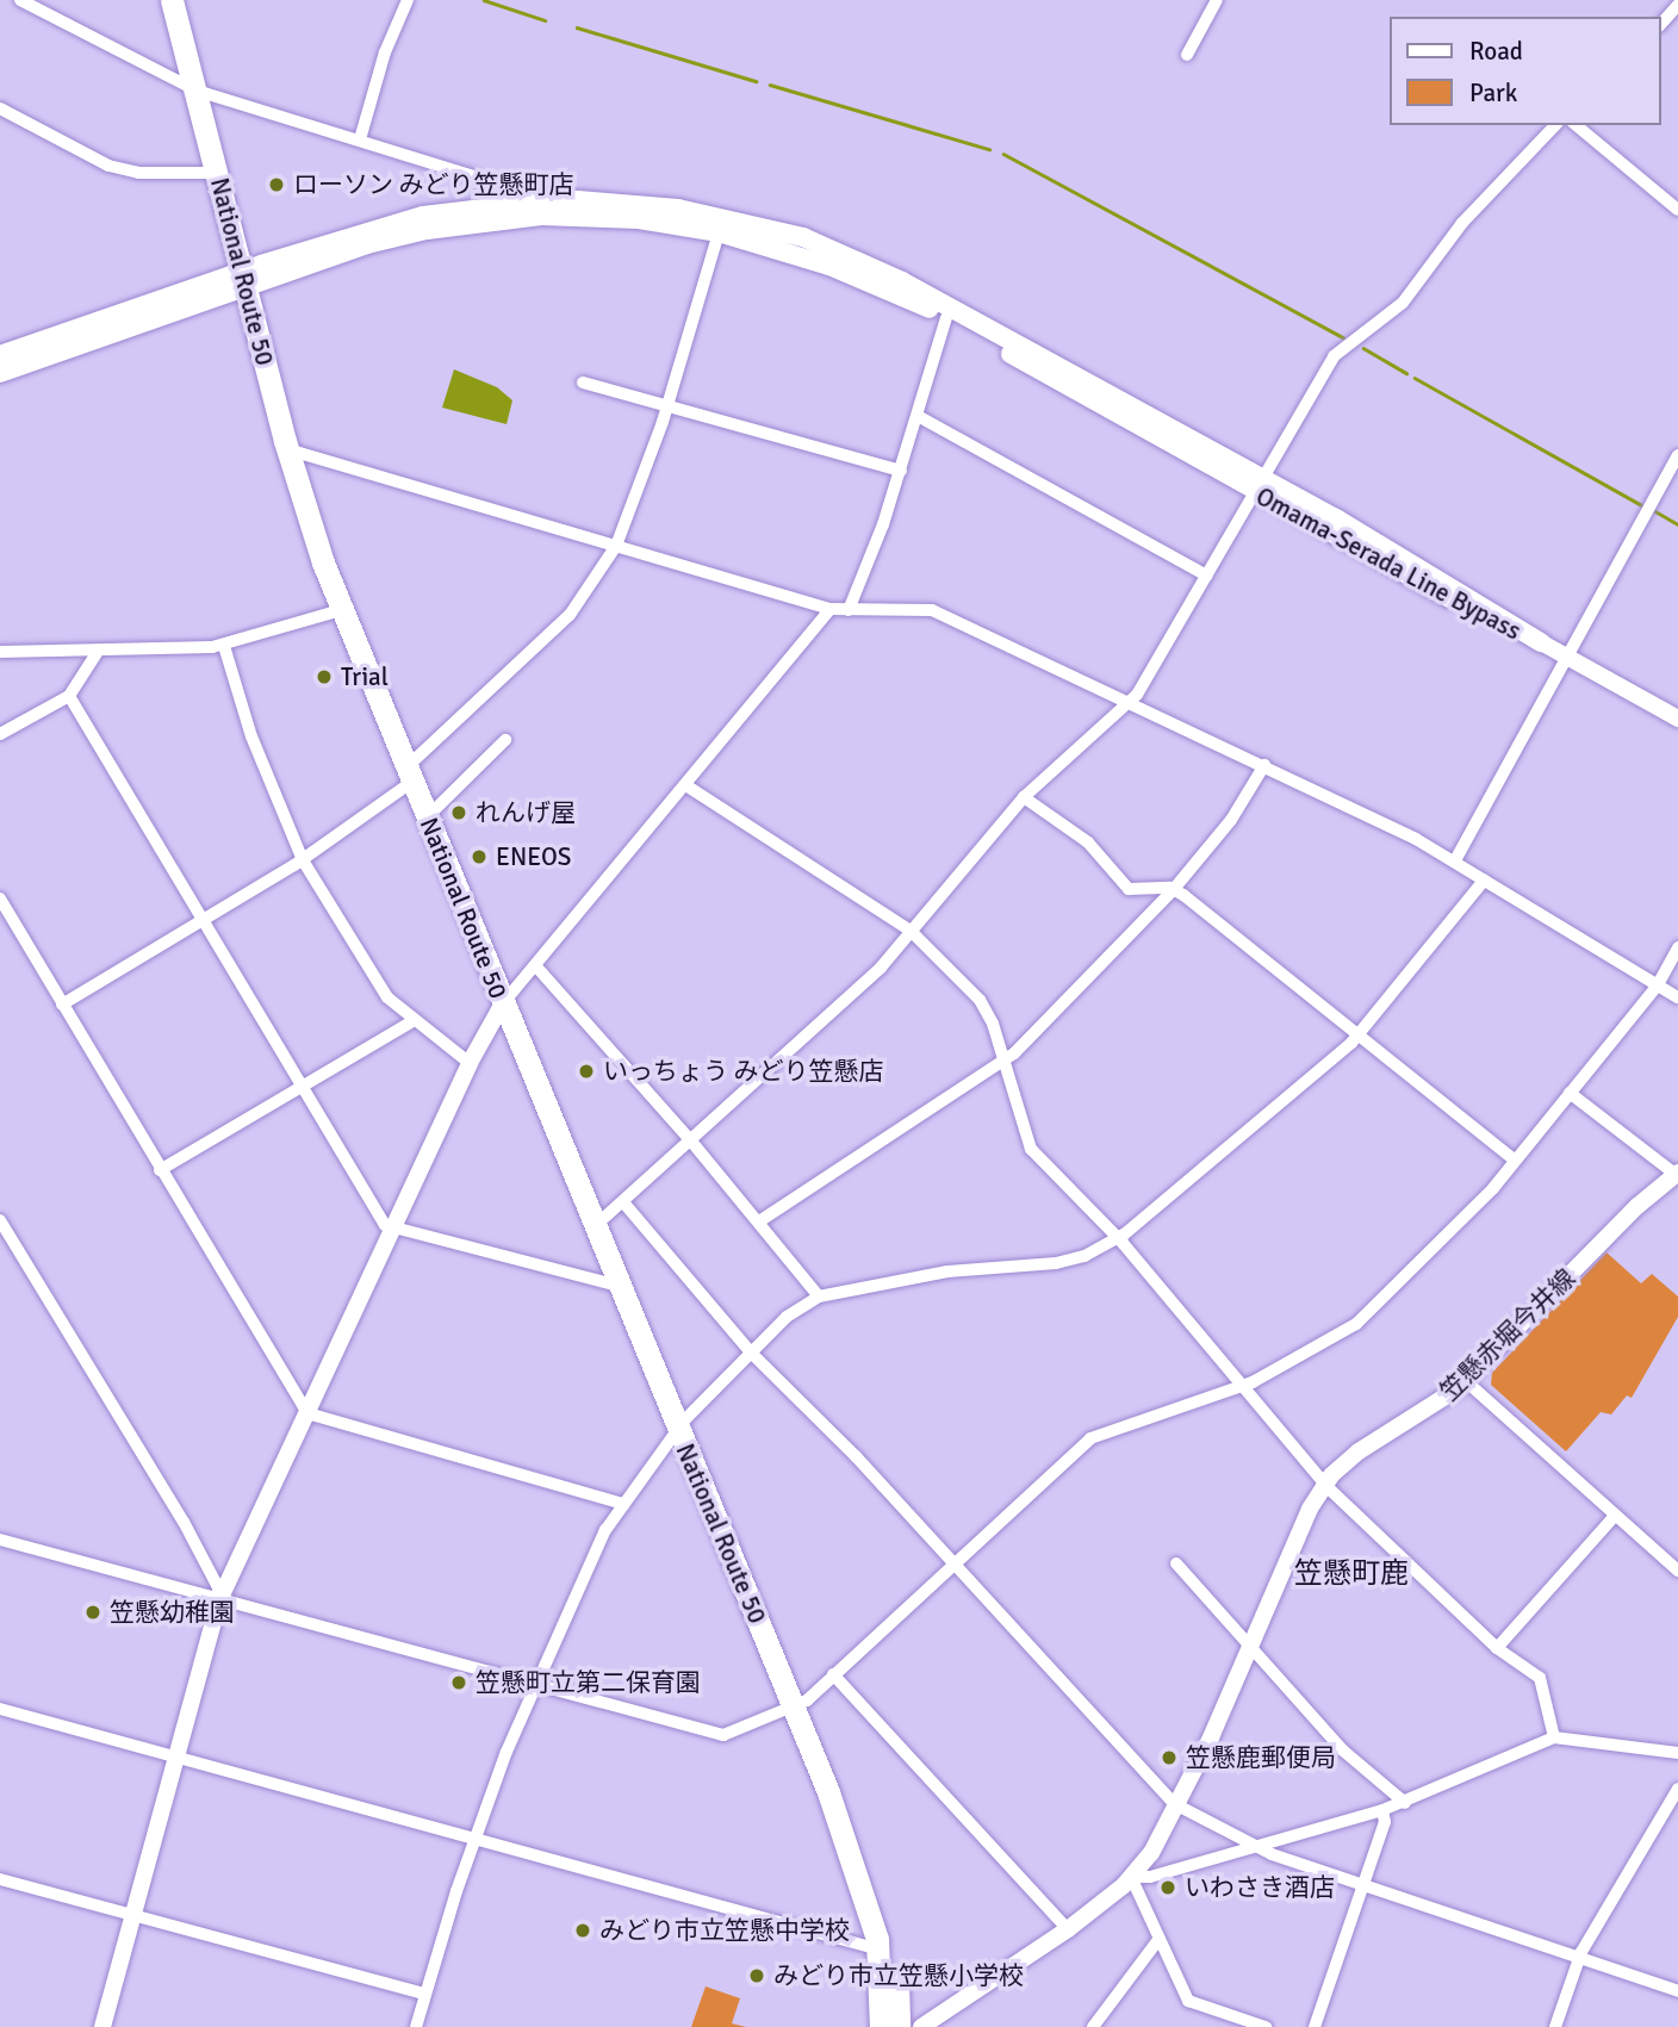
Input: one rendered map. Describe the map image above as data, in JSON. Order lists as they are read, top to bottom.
{
  "streets": {
    "highway": ["National Route 50"],
    "main road": ["Omama-Serada Line Bypass"],
    "street": ["笠懸赤堀今井線"]
  },
  "crossings": [
    ["National Route 50", "Omama-Serada Line Bypass"]
  ],
  "districts": ["笠懸町鹿"],
  "places": [
    "ローソン みどり笠懸町店",
    "Trial",
    "れんげ屋",
    "ENEOS",
    "いっちょう みどり笠懸店",
    "笠懸幼稚園",
    "笠懸町立第二保育園",
    "笠懸鹿郵便局",
    "いわさき酒店",
    "みどり市立笠懸中学校",
    "みどり市立笠懸小学校"
  ],
  "legend": ["Road", "Park"]
}
